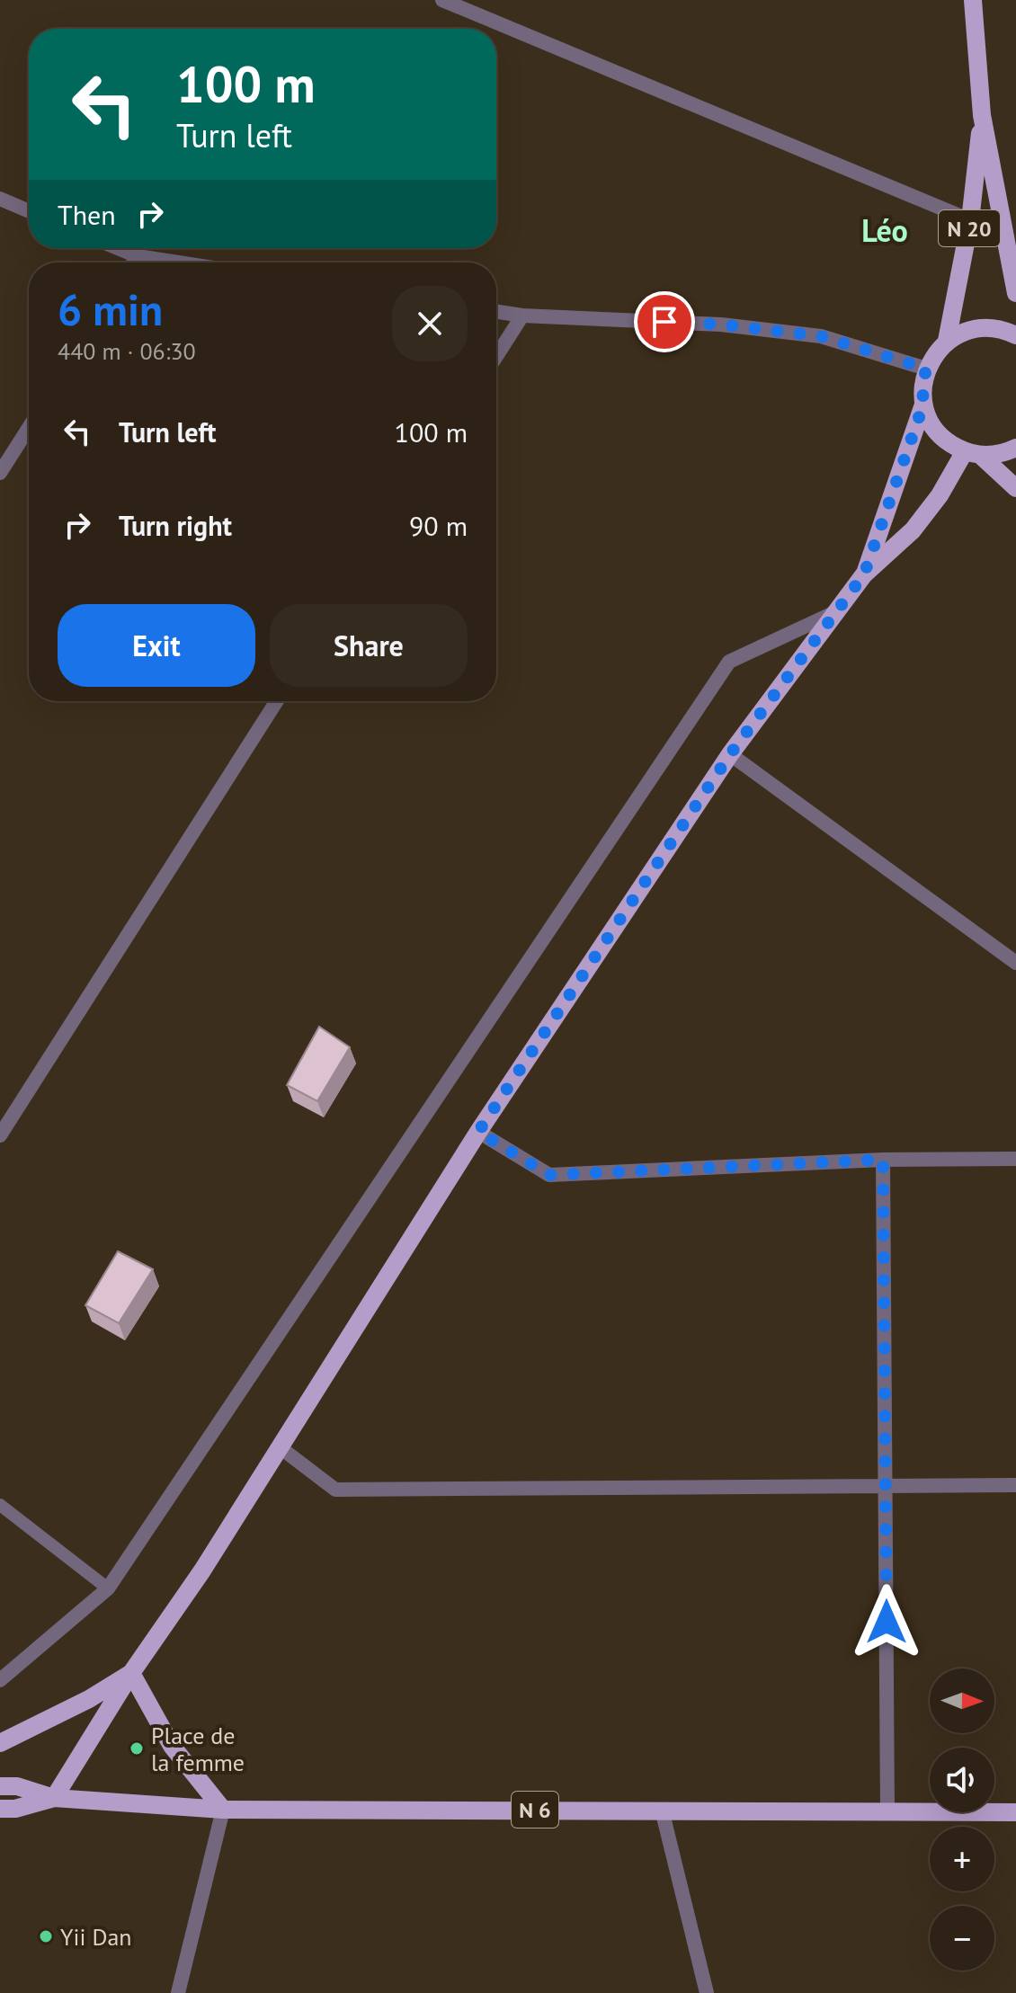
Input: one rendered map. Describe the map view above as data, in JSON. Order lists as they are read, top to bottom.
{
  "streets": {
    "main road": ["N 20", "N 6"]
  },
  "districts": ["Léo"],
  "places": ["Place de la femme", "Yii Dan"],
  "north": "right",
  "page": {
    "turn": ["100 m", "Turn left"],
    "then": "Then",
    "heading": ["6 min", "440 m · 06:30"],
    "list": [
      {
        "name": "Turn left",
        "value": "100 m"
      },
      {
        "name": "Turn right",
        "value": "90 m"
      }
    ],
    "buttons": ["Exit", "Share"],
    "map_buttons": ["+", "−"]
  }
}
